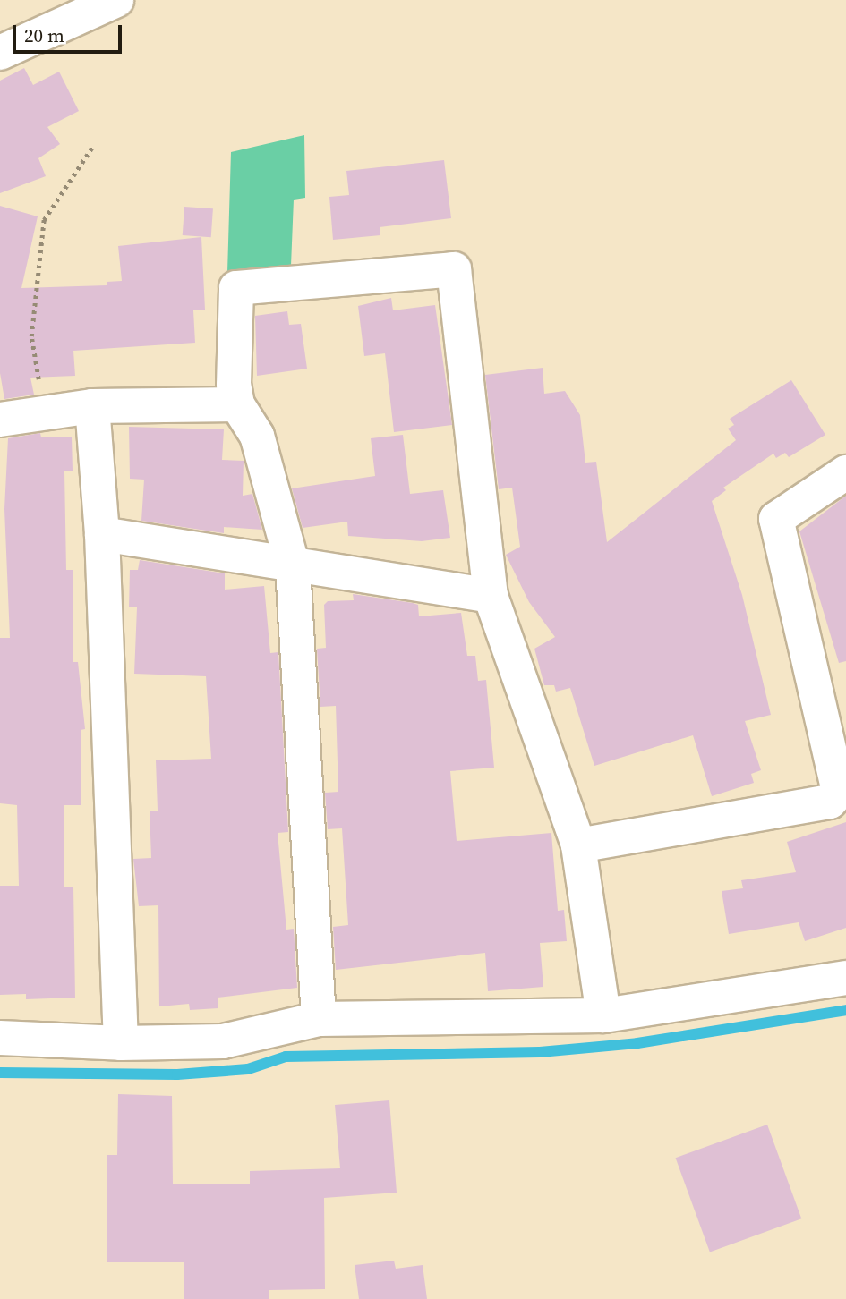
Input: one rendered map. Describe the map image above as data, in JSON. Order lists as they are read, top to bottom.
{
  "scale_bar": "20 m"
}
